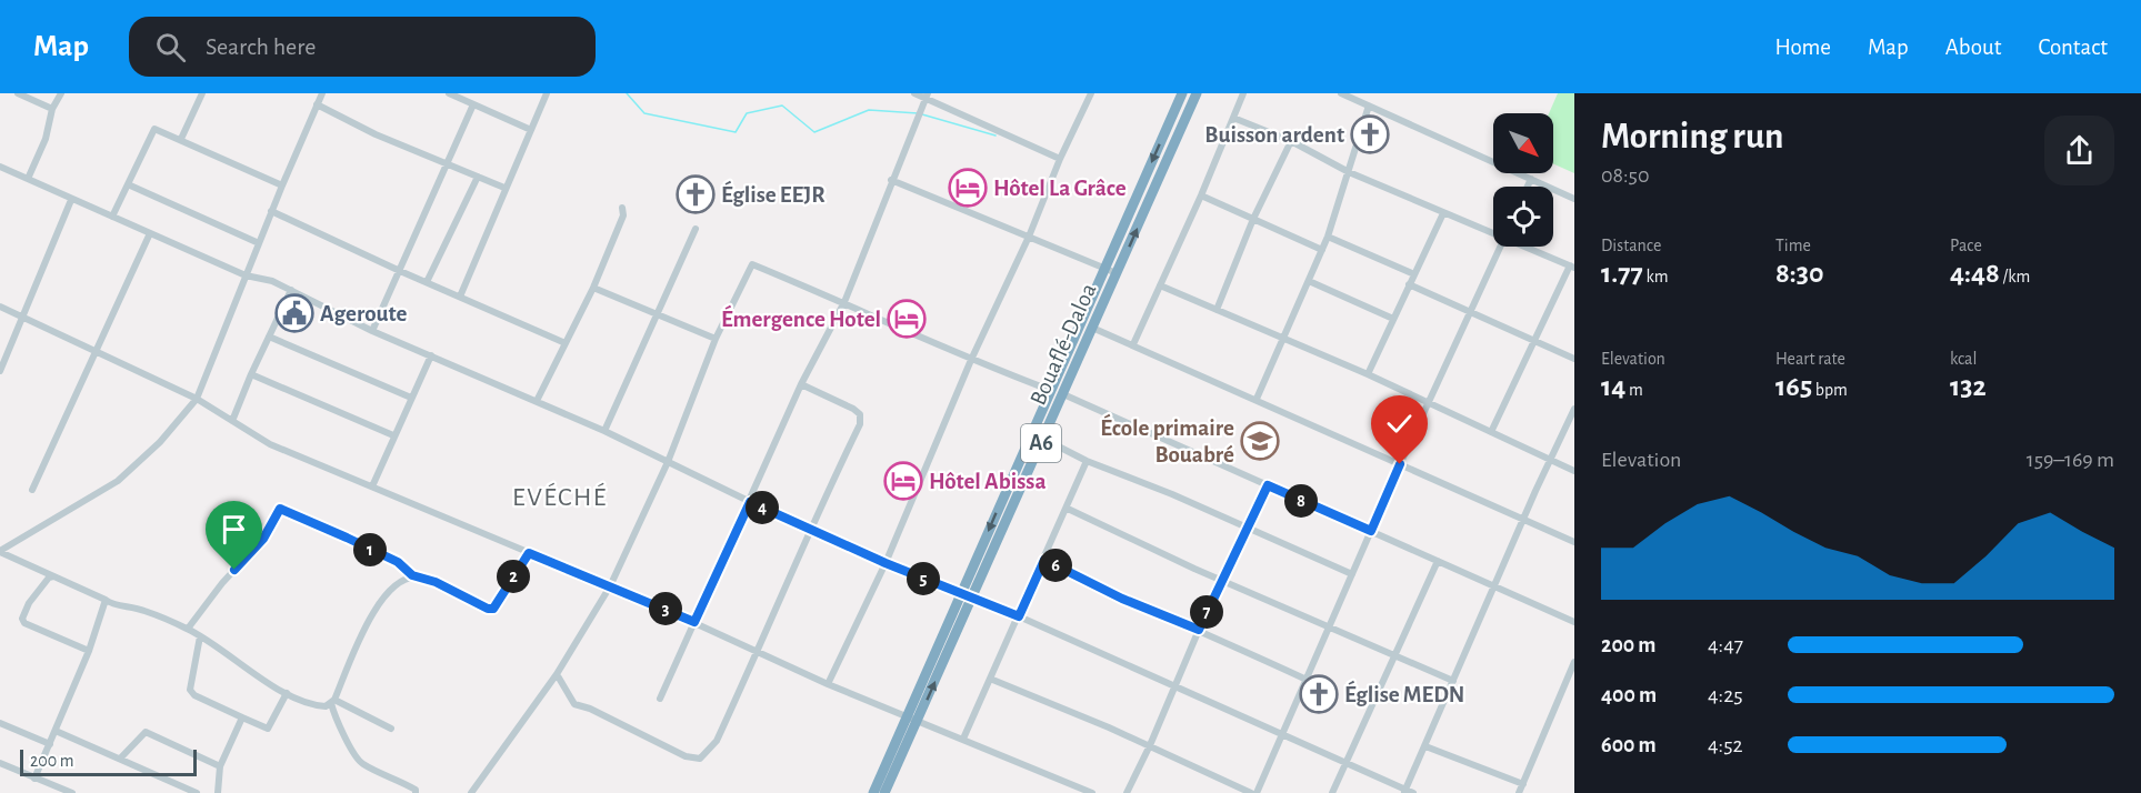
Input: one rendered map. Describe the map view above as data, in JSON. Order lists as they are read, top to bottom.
{
  "streets": {
    "highway": ["Bouaflé-Daloa", "A6"]
  },
  "districts": ["EVÉCHÉ"],
  "places": {
    "church": ["Buisson ardent", "Église EEJR", "Église MEDN"],
    "hotel": ["Hôtel La Grâce", "Émergence Hotel", "Hôtel Abissa"],
    "public building": ["Ageroute"],
    "school or university": ["École primaire Bouabré"]
  },
  "scale_bar": "200 m",
  "north": "bottom right",
  "page": {
    "header": "Map",
    "search": "Search here",
    "nav": [
      "Home",
      "Map",
      "About",
      "Contact"
    ],
    "heading": ["Morning run", "08:50"],
    "stats": [
      ["Distance", "1.77 km"],
      ["Time", "8:30"],
      ["Pace", "4:48 /km"],
      ["Elevation", "14 m"],
      ["Heart rate", "165 bpm"],
      ["kcal", "132"]
    ],
    "chart": ["Elevation", "159–169 m"],
    "pins": [
      "8",
      "4",
      "1",
      "6",
      "2",
      "5",
      "3",
      "7"
    ],
    "list": [
      {
        "name": "200 m",
        "note": "4:47"
      },
      {
        "name": "400 m",
        "note": "4:25"
      },
      {
        "name": "600 m",
        "note": "4:52"
      }
    ],
    "scale": "200 m"
  }
}
